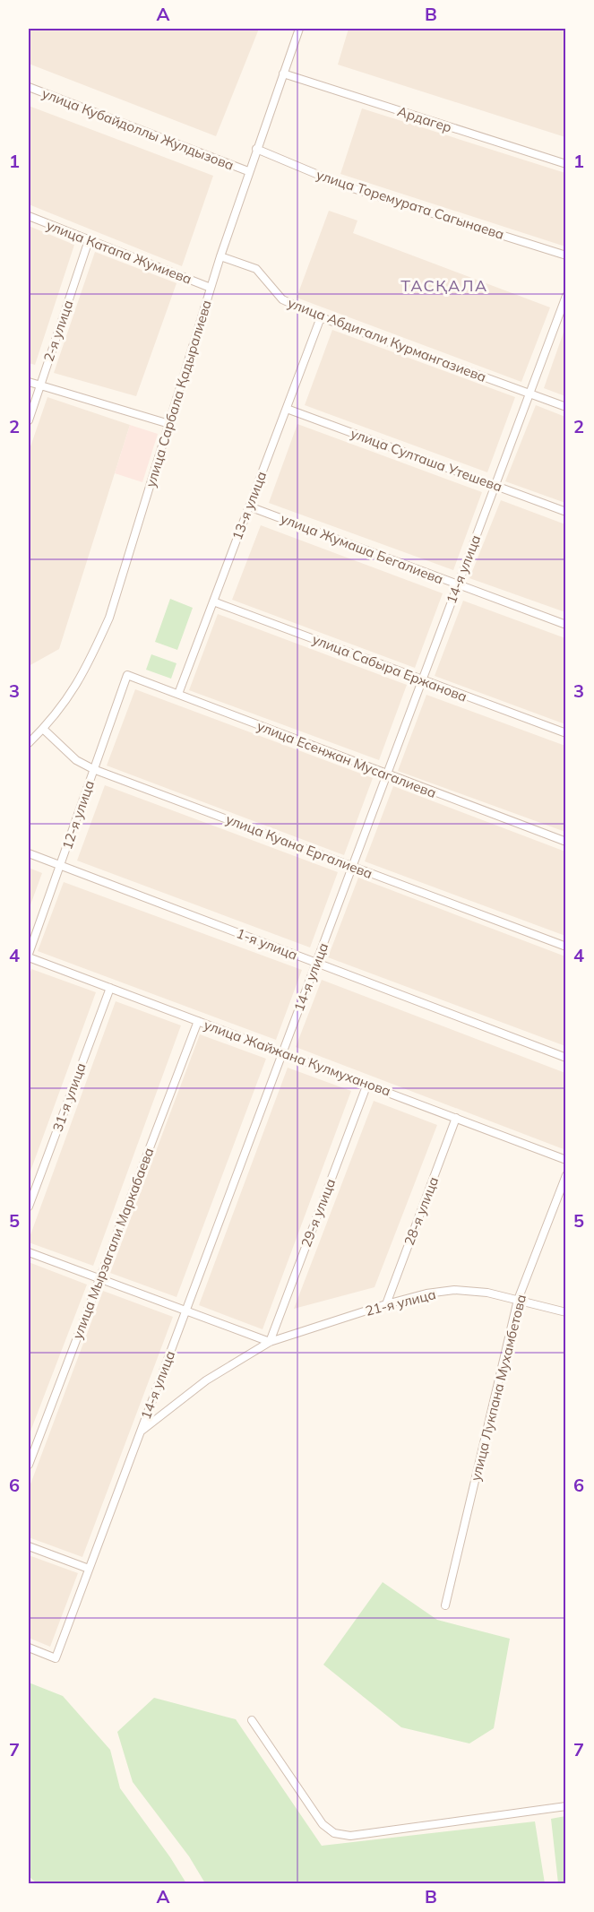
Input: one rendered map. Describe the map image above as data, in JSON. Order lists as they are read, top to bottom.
{
  "streets": {
    "street": [
      "Ардагер",
      "улица Кубайдоллы Жулдызова",
      "улица Торемурата Сагынаева",
      "улица Катапа Жумиева",
      "2-я улица",
      "улица Абдигали Курмангазиева",
      "улица Сарбала Қадыралиева",
      "улица Султаша Утешева",
      "13-я улица",
      "улица Жумаша Бегалиева",
      "14-я улица",
      "улица Сабыра Ержанова",
      "улица Есенжан Мусагалиева",
      "12-я улица",
      "улица Куана Ергалиева",
      "1-я улица",
      "улица Жайжана Кулмуханова",
      "31-я улица",
      "28-я улица",
      "29-я улица",
      "улица Мырзагали Маркабаева",
      "21-я улица",
      "улица Лукпана Мухамбетова"
    ]
  },
  "crossings": [
    ["Ардагер", "улица Сарбала Қадыралиева"],
    ["улица Кубайдоллы Жулдызова", "улица Сарбала Қадыралиева"],
    ["улица Торемурата Сагынаева", "улица Сарбала Қадыралиева"],
    ["улица Катапа Жумиева", "2-я улица"],
    ["улица Катапа Жумиева", "улица Сарбала Қадыралиева"],
    ["улица Абдигали Курмангазиева", "улица Сарбала Қадыралиева"],
    ["улица Абдигали Курмангазиева", "13-я улица"],
    ["улица Абдигали Курмангазиева", "14-я улица"],
    ["улица Сарбала Қадыралиева", "улица Куана Ергалиева"],
    ["улица Султаша Утешева", "13-я улица"],
    ["улица Султаша Утешева", "14-я улица"],
    ["13-я улица", "улица Жумаша Бегалиева"],
    ["13-я улица", "улица Сабыра Ержанова"],
    ["13-я улица", "улица Есенжан Мусагалиева"],
    ["улица Жумаша Бегалиева", "14-я улица"],
    ["14-я улица", "улица Сабыра Ержанова"],
    ["14-я улица", "улица Есенжан Мусагалиева"],
    ["14-я улица", "улица Куана Ергалиева"],
    ["14-я улица", "1-я улица"],
    ["14-я улица", "улица Жайжана Кулмуханова"],
    ["14-я улица", "21-я улица"],
    ["улица Есенжан Мусагалиева", "12-я улица"],
    ["12-я улица", "улица Куана Ергалиева"],
    ["12-я улица", "1-я улица"],
    ["12-я улица", "улица Жайжана Кулмуханова"],
    ["улица Жайжана Кулмуханова", "31-я улица"],
    ["улица Жайжана Кулмуханова", "28-я улица"],
    ["улица Жайжана Кулмуханова", "29-я улица"],
    ["улица Жайжана Кулмуханова", "улица Мырзагали Маркабаева"],
    ["28-я улица", "21-я улица"],
    ["29-я улица", "21-я улица"],
    ["21-я улица", "улица Лукпана Мухамбетова"]
  ],
  "districts": ["ТАСҚАЛА"],
  "grid": {
    "columns": ["A", "B"],
    "rows": [
      "1",
      "2",
      "3",
      "4",
      "5",
      "6",
      "7"
    ]
  }
}
